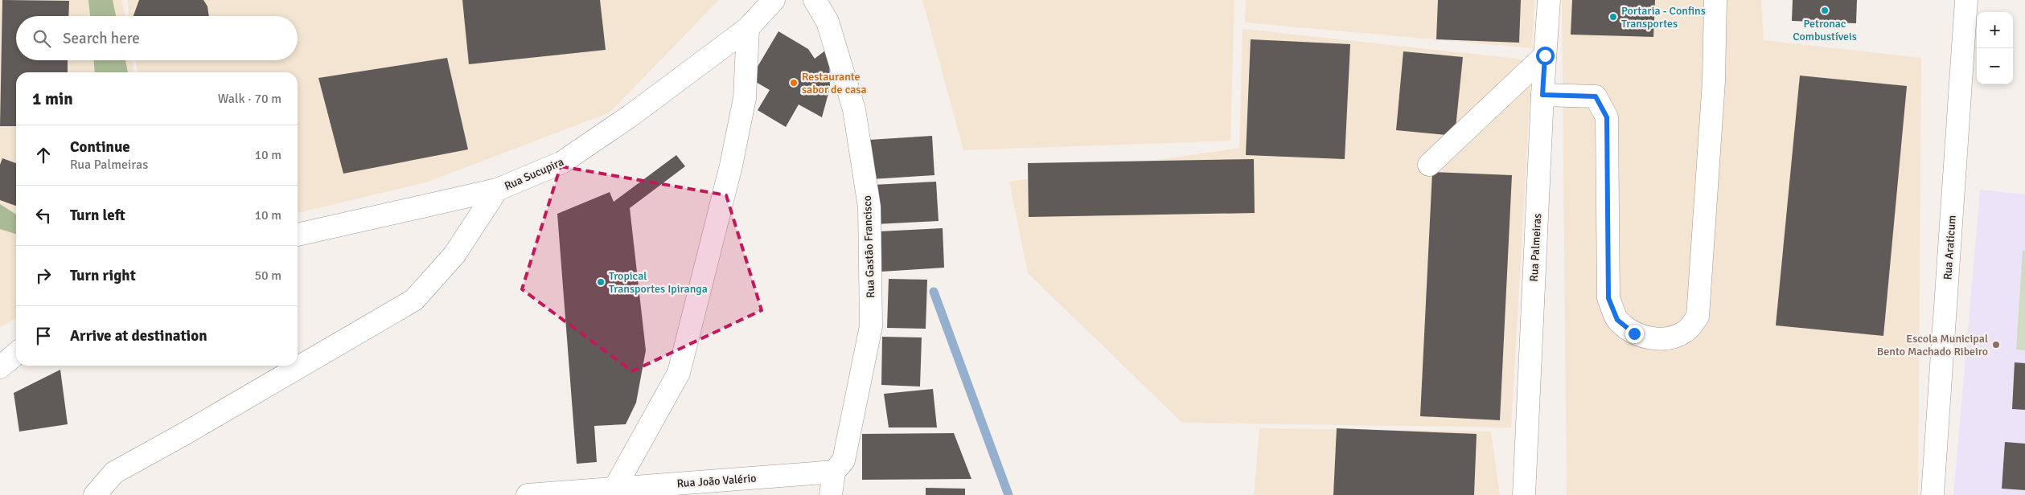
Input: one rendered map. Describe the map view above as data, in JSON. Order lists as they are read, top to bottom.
{
  "streets": {
    "street": [
      "Rua Sucupira",
      "Rua Gastão Francisco",
      "Rua Palmeiras",
      "Rua Araticum",
      "Rua João Valério"
    ]
  },
  "crossings": [
    ["Rua Gastão Francisco", "Rua João Valério"]
  ],
  "places": [
    "Petronac Combustíveis",
    "Portaria - Confins Transportes",
    "Restaurante sabor de casa",
    "Tropical Transportes Ipiranga",
    "Escola Municipal Bento Machado Ribeiro"
  ],
  "page": {
    "map_buttons": ["+", "−"],
    "search": "Search here",
    "heading": ["1 min", "Walk · 70 m"],
    "list": [
      ["Continue", "Rua Palmeiras", "10 m"],
      ["Turn left", "10 m"],
      ["Turn right", "50 m"],
      "Arrive at destination"
    ]
  }
}
